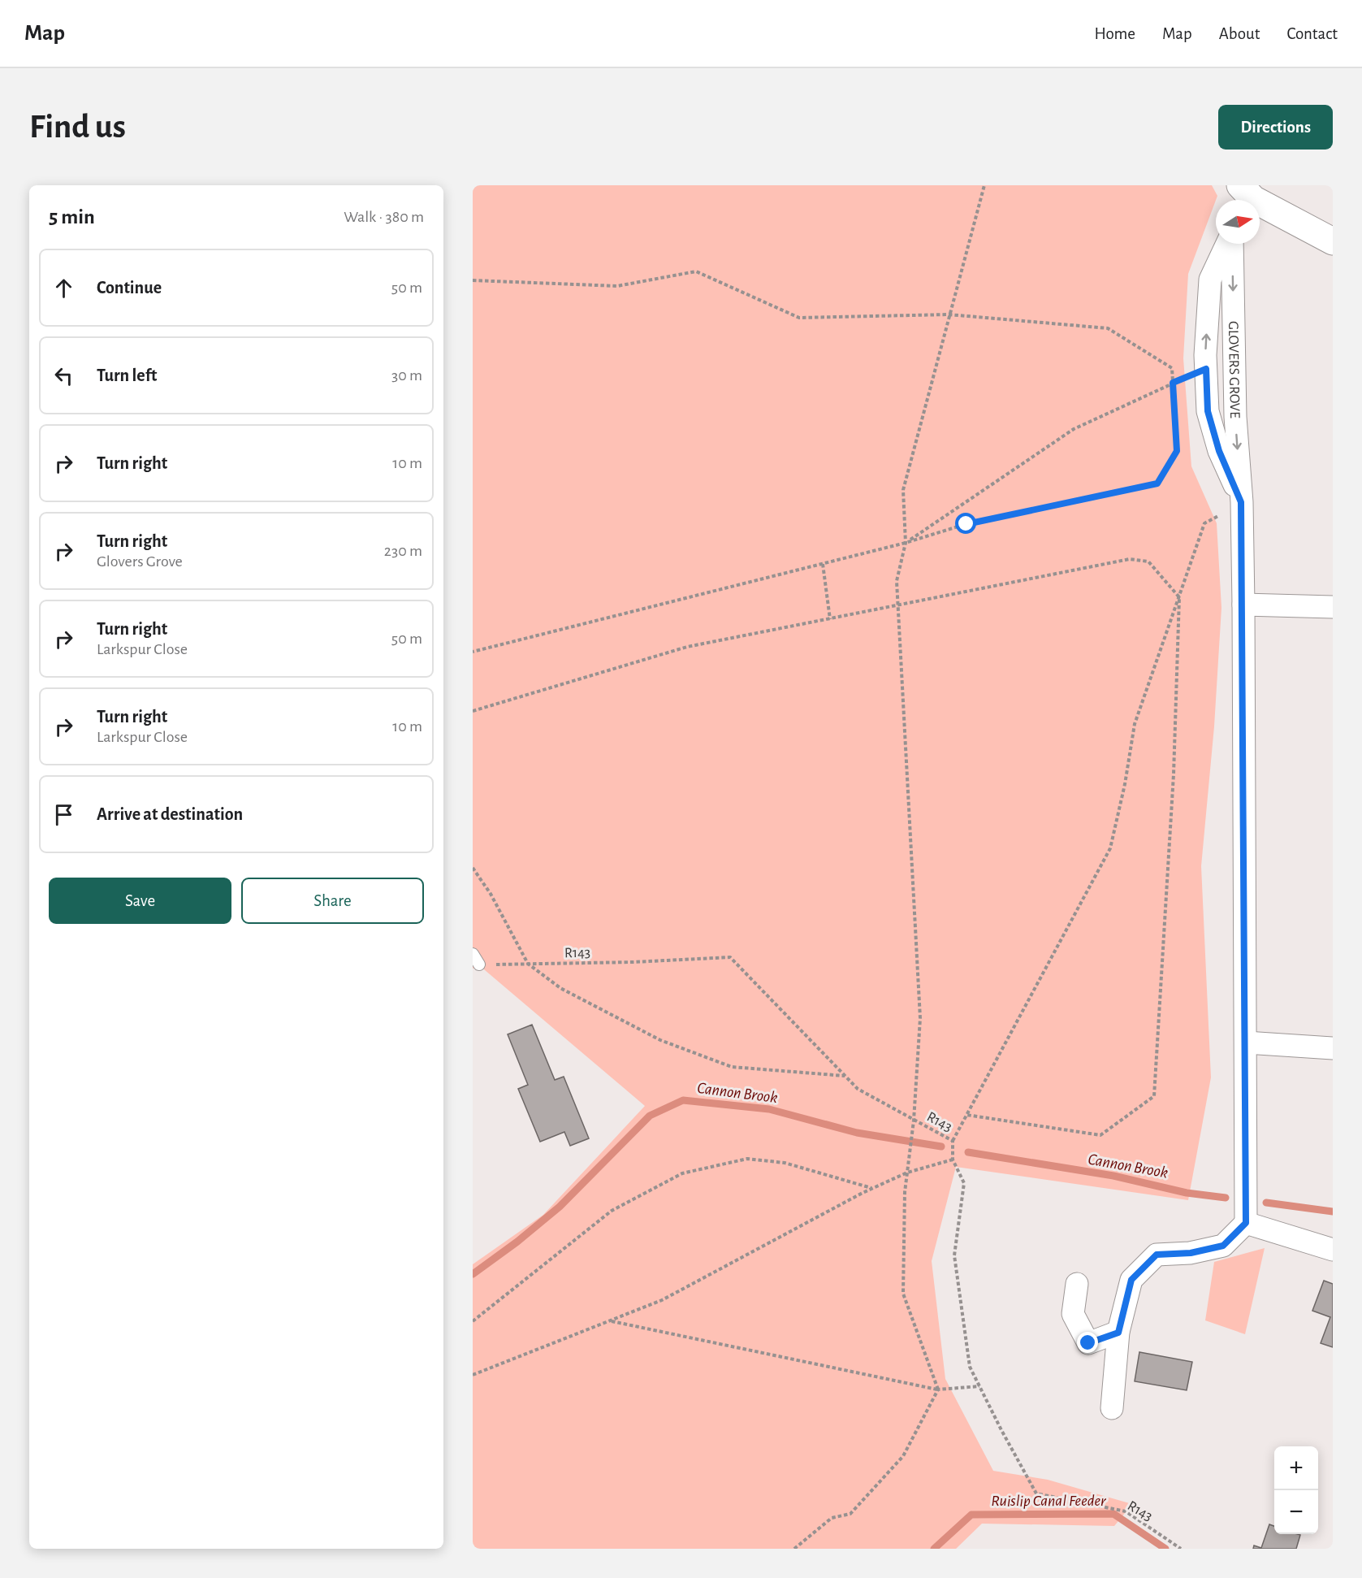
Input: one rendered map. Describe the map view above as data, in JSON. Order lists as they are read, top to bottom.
{
  "streets": {
    "street": ["GLOVERS GROVE"],
    "path": ["R143"]
  },
  "water": ["Cannon Brook", "Ruislip Canal Feeder"],
  "north": "right",
  "page": {
    "header": "Map",
    "nav": [
      "Home",
      "Map",
      "About",
      "Contact"
    ],
    "buttons": [
      "Directions",
      ["Save", "Share"]
    ],
    "title": "Find us",
    "heading": ["5 min", "Walk · 380 m"],
    "list": [
      ["Continue", "50 m"],
      ["Turn left", "30 m"],
      ["Turn right", "10 m"],
      ["Turn right", "Glovers Grove", "230 m"],
      ["Turn right", "Larkspur Close", "50 m"],
      ["Turn right", "Larkspur Close", "10 m"],
      "Arrive at destination"
    ],
    "map_buttons": ["+", "−"]
  }
}
